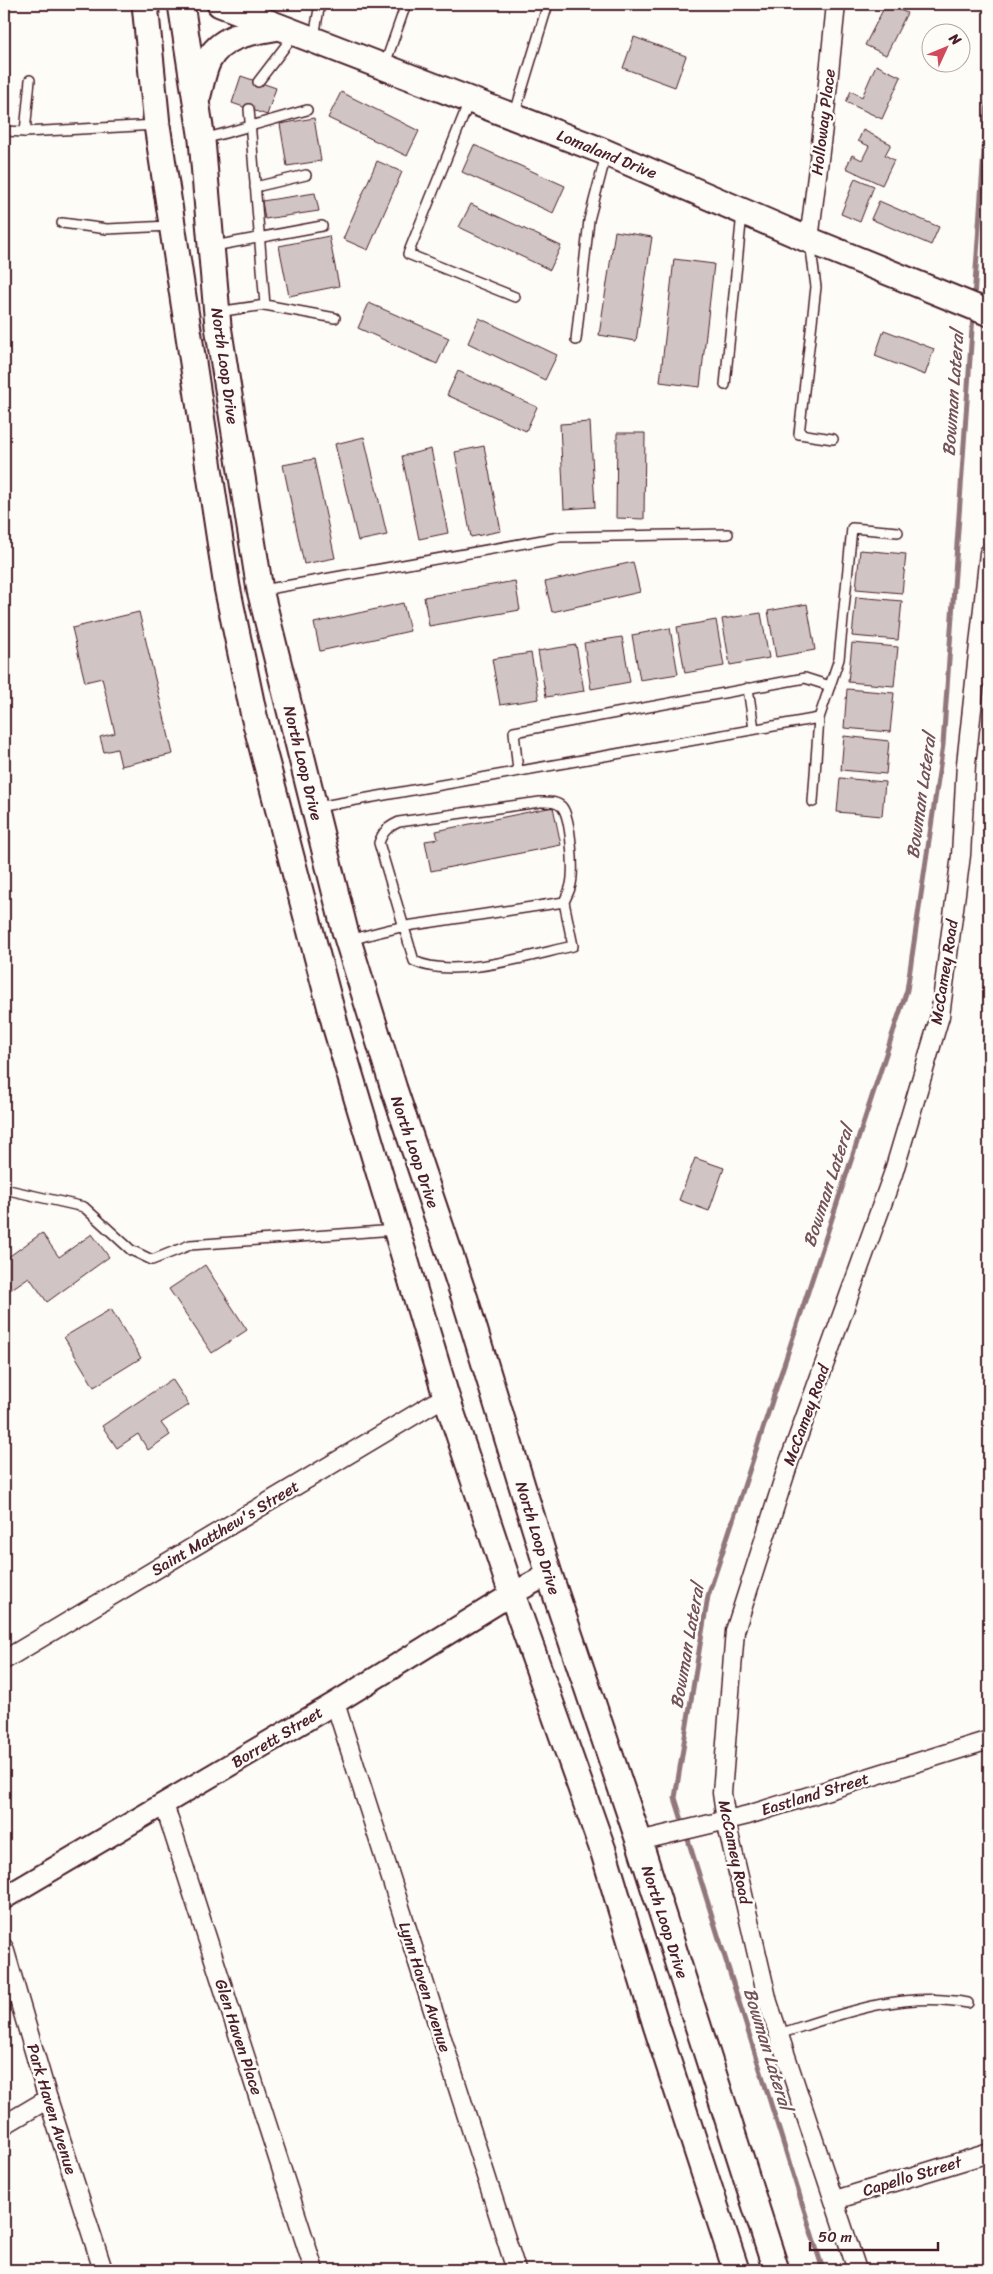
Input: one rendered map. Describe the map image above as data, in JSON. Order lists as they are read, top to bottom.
{
  "streets": {
    "main road": ["Lomaland Drive", "North Loop Drive"],
    "street": [
      "Holloway Place",
      "McCamey Road",
      "Saint Matthew's Street",
      "Borrett Street",
      "Eastland Street",
      "Lynn Haven Avenue",
      "Glen Haven Place",
      "Park Haven Avenue",
      "Capello Street"
    ]
  },
  "crossings": [
    ["Holloway Place", "Lomaland Drive"],
    ["North Loop Drive", "Saint Matthew's Street"],
    ["North Loop Drive", "Borrett Street"],
    ["North Loop Drive", "Eastland Street"],
    ["McCamey Road", "Eastland Street"],
    ["McCamey Road", "Capello Street"],
    ["Borrett Street", "Lynn Haven Avenue"],
    ["Borrett Street", "Glen Haven Place"]
  ],
  "water": ["Bowman Lateral"],
  "scale_bar": "50 m",
  "north": "top right"
}
